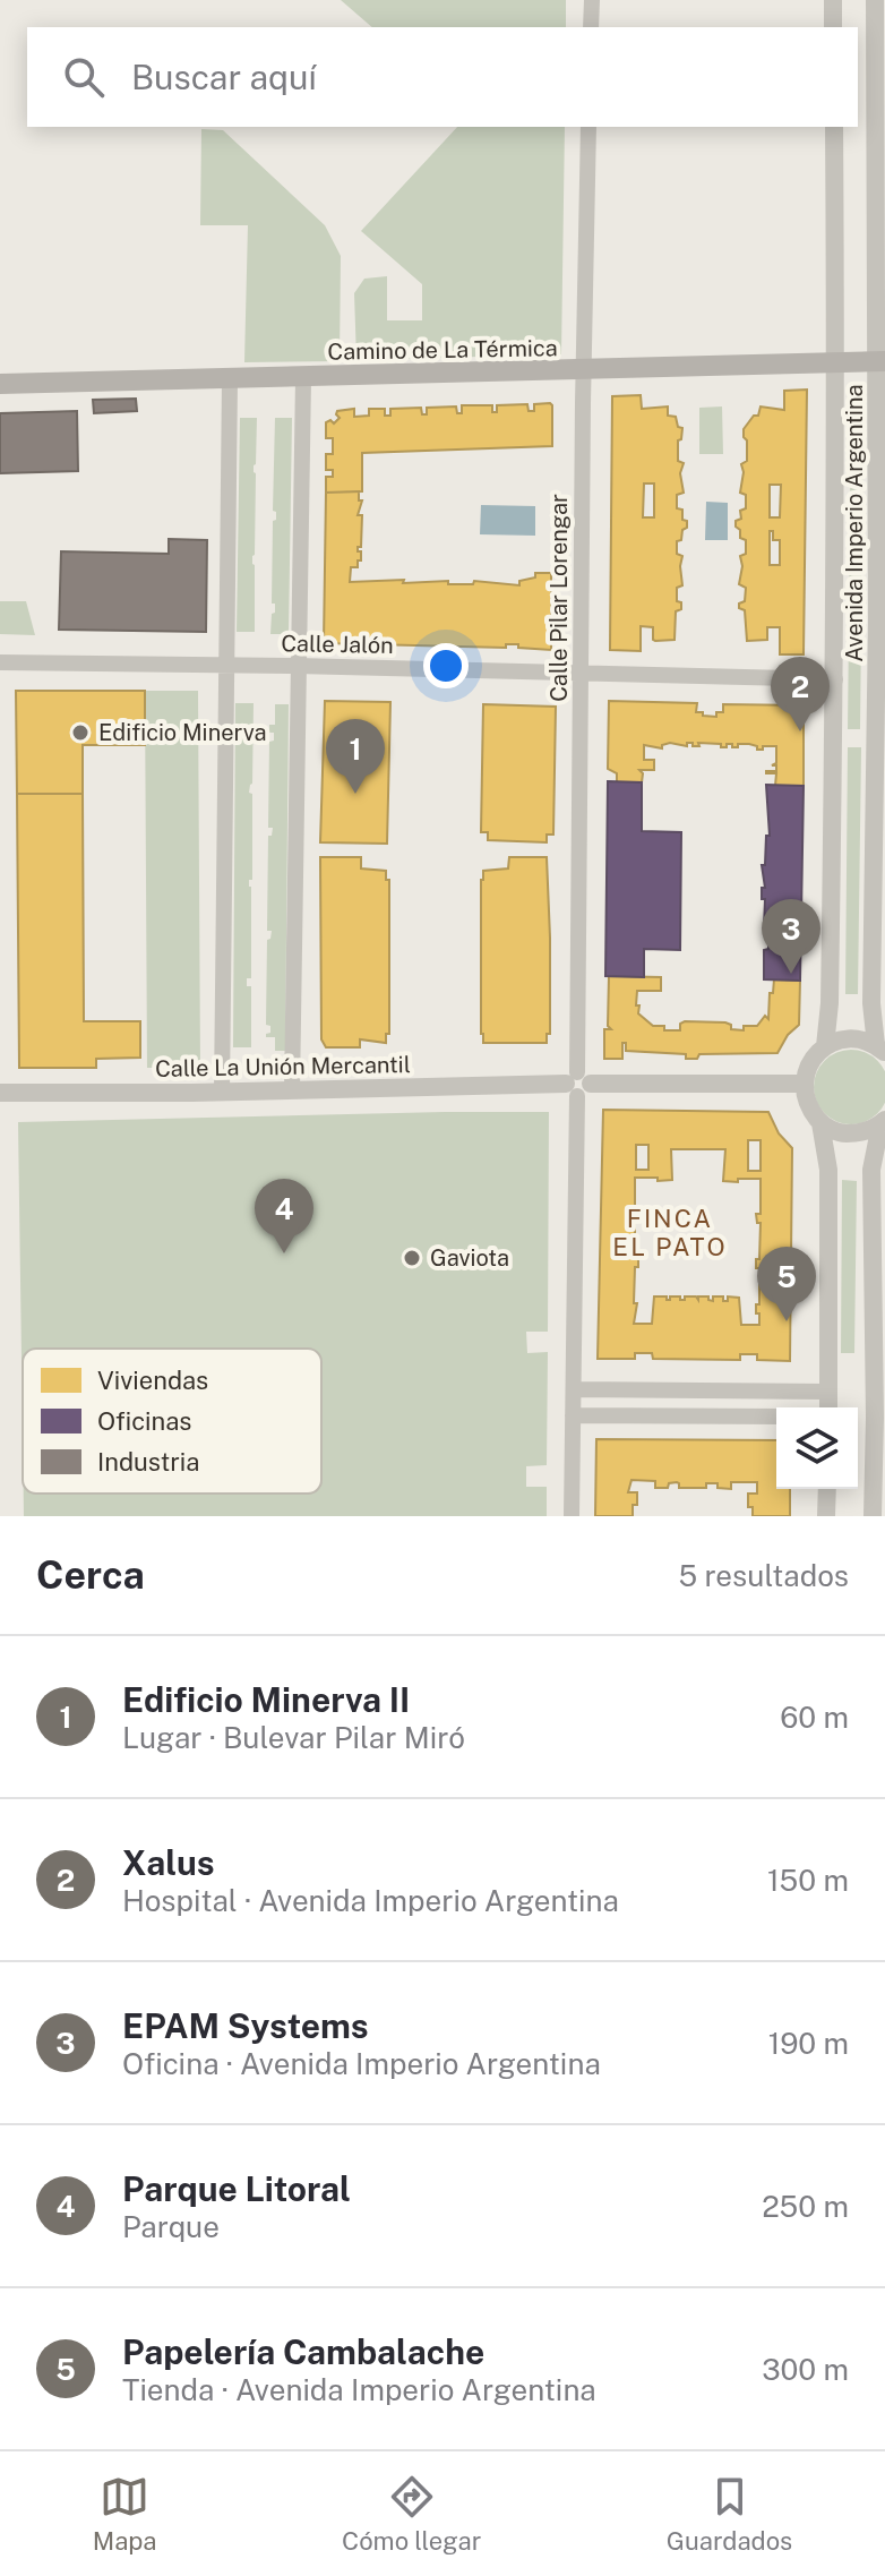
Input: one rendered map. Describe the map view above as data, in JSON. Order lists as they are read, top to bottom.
{
  "streets": {
    "main road": ["Camino de La Térmica"],
    "street": [
      "Avenida Imperio Argentina",
      "Calle Pilar Lorengar",
      "Calle Jalón",
      "Calle La Unión Mercantil"
    ]
  },
  "crossings": [
    ["Camino de La Térmica", "Avenida Imperio Argentina"],
    ["Camino de La Térmica", "Calle Pilar Lorengar"],
    ["Avenida Imperio Argentina", "Calle Jalón"],
    ["Calle Pilar Lorengar", "Calle Jalón"],
    ["Calle Pilar Lorengar", "Calle La Unión Mercantil"]
  ],
  "districts": ["FINCA EL PATO"],
  "places": ["Edificio Minerva", "Gaviota"],
  "legend": ["Viviendas", "Oficinas", "Industria"],
  "page": {
    "search": "Buscar aquí",
    "pins": [
      "2",
      "1",
      "3",
      "4",
      "5"
    ],
    "heading": ["Cerca", "5 resultados"],
    "list": [
      {
        "mark": "1",
        "name": "Edificio Minerva II",
        "note": "Lugar · Bulevar Pilar Miró",
        "value": "60 m"
      },
      {
        "mark": "2",
        "name": "Xalus",
        "note": "Hospital · Avenida Imperio Argentina",
        "value": "150 m"
      },
      {
        "mark": "3",
        "name": "EPAM Systems",
        "note": "Oficina · Avenida Imperio Argentina",
        "value": "190 m"
      },
      {
        "mark": "4",
        "name": "Parque Litoral",
        "note": "Parque",
        "value": "250 m"
      },
      {
        "mark": "5",
        "name": "Papelería Cambalache",
        "note": "Tienda · Avenida Imperio Argentina",
        "value": "300 m"
      }
    ],
    "nav": ["Mapa", "Cómo llegar", "Guardados"]
  }
}
